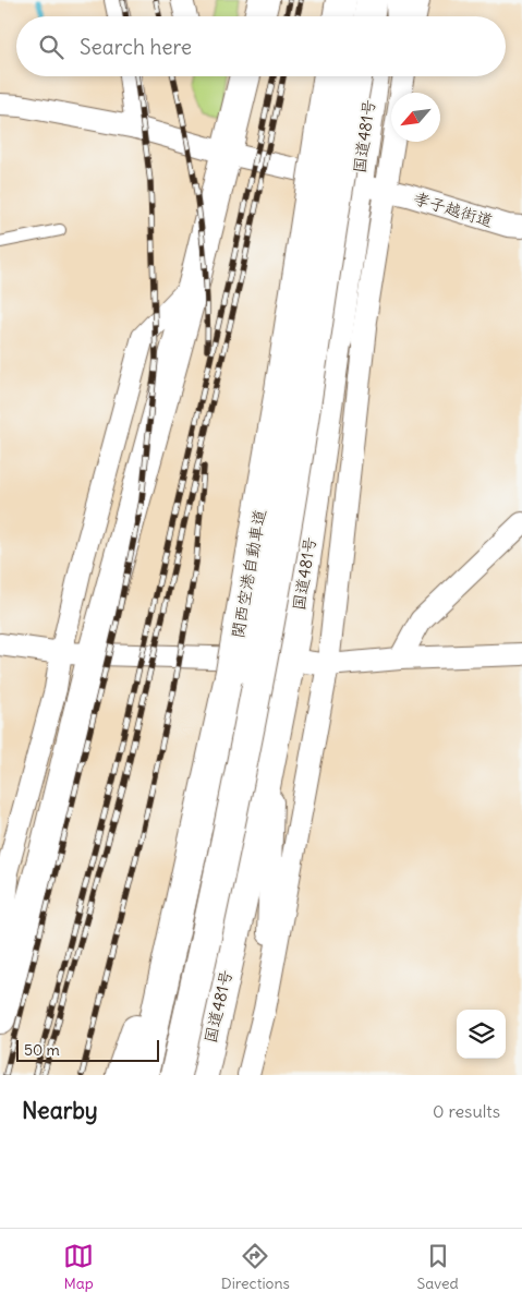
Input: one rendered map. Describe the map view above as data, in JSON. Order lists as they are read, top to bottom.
{
  "streets": {
    "highway": ["国道481号", "関西空港自動車道"],
    "street": ["孝子越街道"]
  },
  "crossings": [
    ["国道481号", "孝子越街道"]
  ],
  "scale_bar": "50 m",
  "north": "bottom left",
  "page": {
    "search": "Search here",
    "scale": "50 m",
    "heading": ["Nearby", "0 results"],
    "nav": ["Map", "Directions", "Saved"]
  }
}
